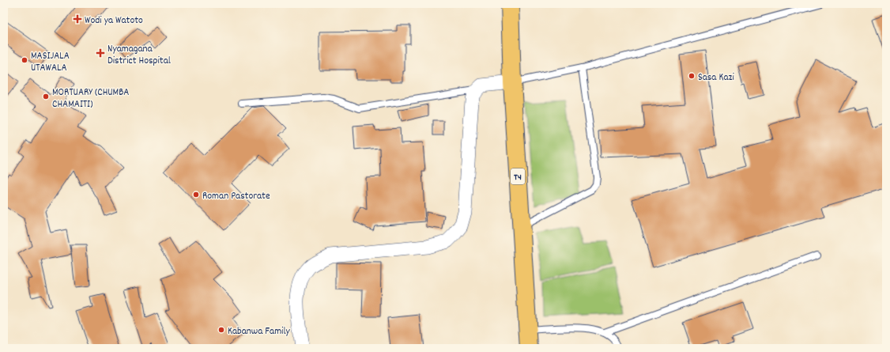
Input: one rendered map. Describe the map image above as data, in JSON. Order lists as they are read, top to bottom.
{
  "streets": {
    "highway": ["T4"]
  },
  "places": {
    "health": ["Wodi ya Watoto", "Nyamagana District Hospital"],
    "other": [
      "MASIJALA UTAWALA",
      "Sasa Kazi",
      "MORTUARY (CHUMBA CHAMAITI)",
      "Roman Pastorate",
      "Kabanwa Family"
    ]
  }
}
